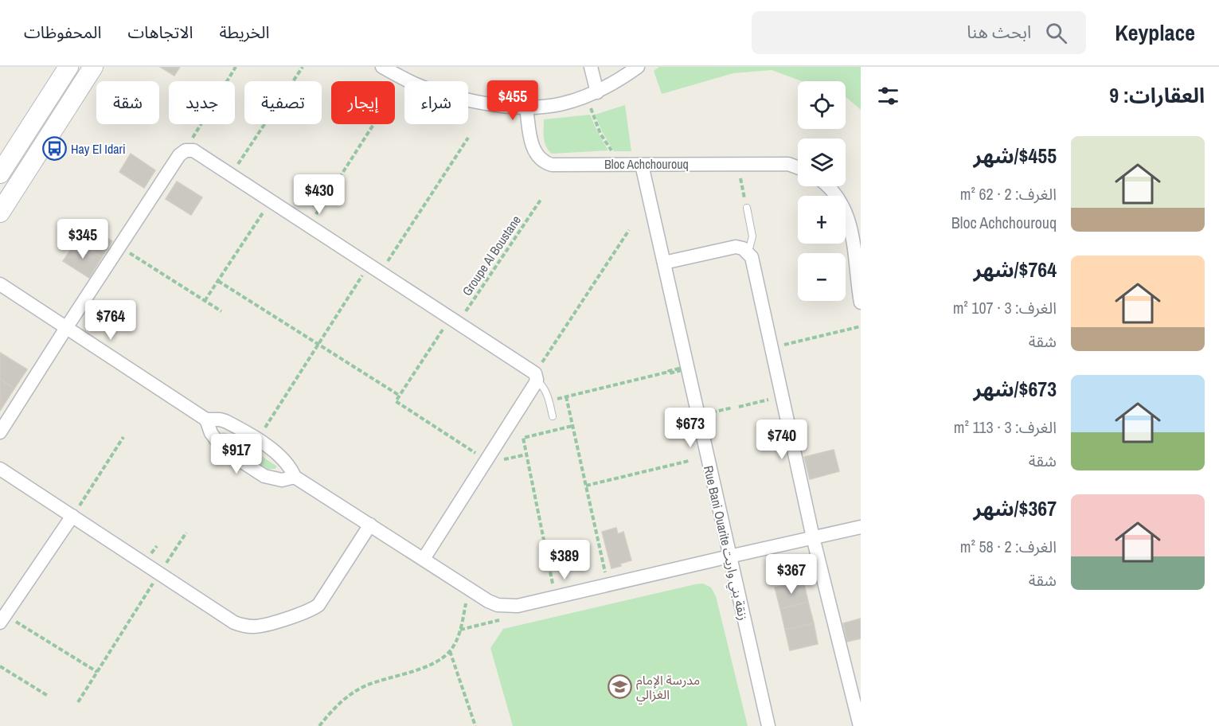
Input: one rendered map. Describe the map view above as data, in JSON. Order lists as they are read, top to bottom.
{
  "streets": {
    "street": ["Bloc Achchourouq", "Rue Bani Ouarite زنقة بني واريت"],
    "path": ["Groupe Al Boustane"]
  },
  "crossings": [
    ["Bloc Achchourouq", "Rue Bani Ouarite زنقة بني واريت"]
  ],
  "places": {
    "bus stop": ["Hay El Idari"],
    "school or university": ["مدرسة الإمام الغزالي"]
  },
  "page": {
    "header": "Keyplace",
    "search": "ابحث هنا",
    "nav": ["الخريطة", "الاتجاهات", "المحفوظات"],
    "heading": "العقارات: 9",
    "price": [
      "$455",
      "$430",
      "$345",
      "$764",
      "$673",
      "$740",
      "$917",
      "$389",
      "$367"
    ],
    "map_buttons": ["+", "−"],
    "chip": [
      "شراء",
      "إيجار",
      "تصفية",
      "جديد",
      "شقة"
    ],
    "list": [
      {
        "name": "$455/شهر",
        "note": "الغرف: 2 · 62 m² · Bloc Achchourouq"
      },
      {
        "name": "$764/شهر",
        "note": "الغرف: 3 · 107 m² · شقة"
      },
      {
        "name": "$673/شهر",
        "note": "الغرف: 3 · 113 m² · شقة"
      },
      {
        "name": "$367/شهر",
        "note": "الغرف: 2 · 58 m² · شقة"
      }
    ]
  }
}
